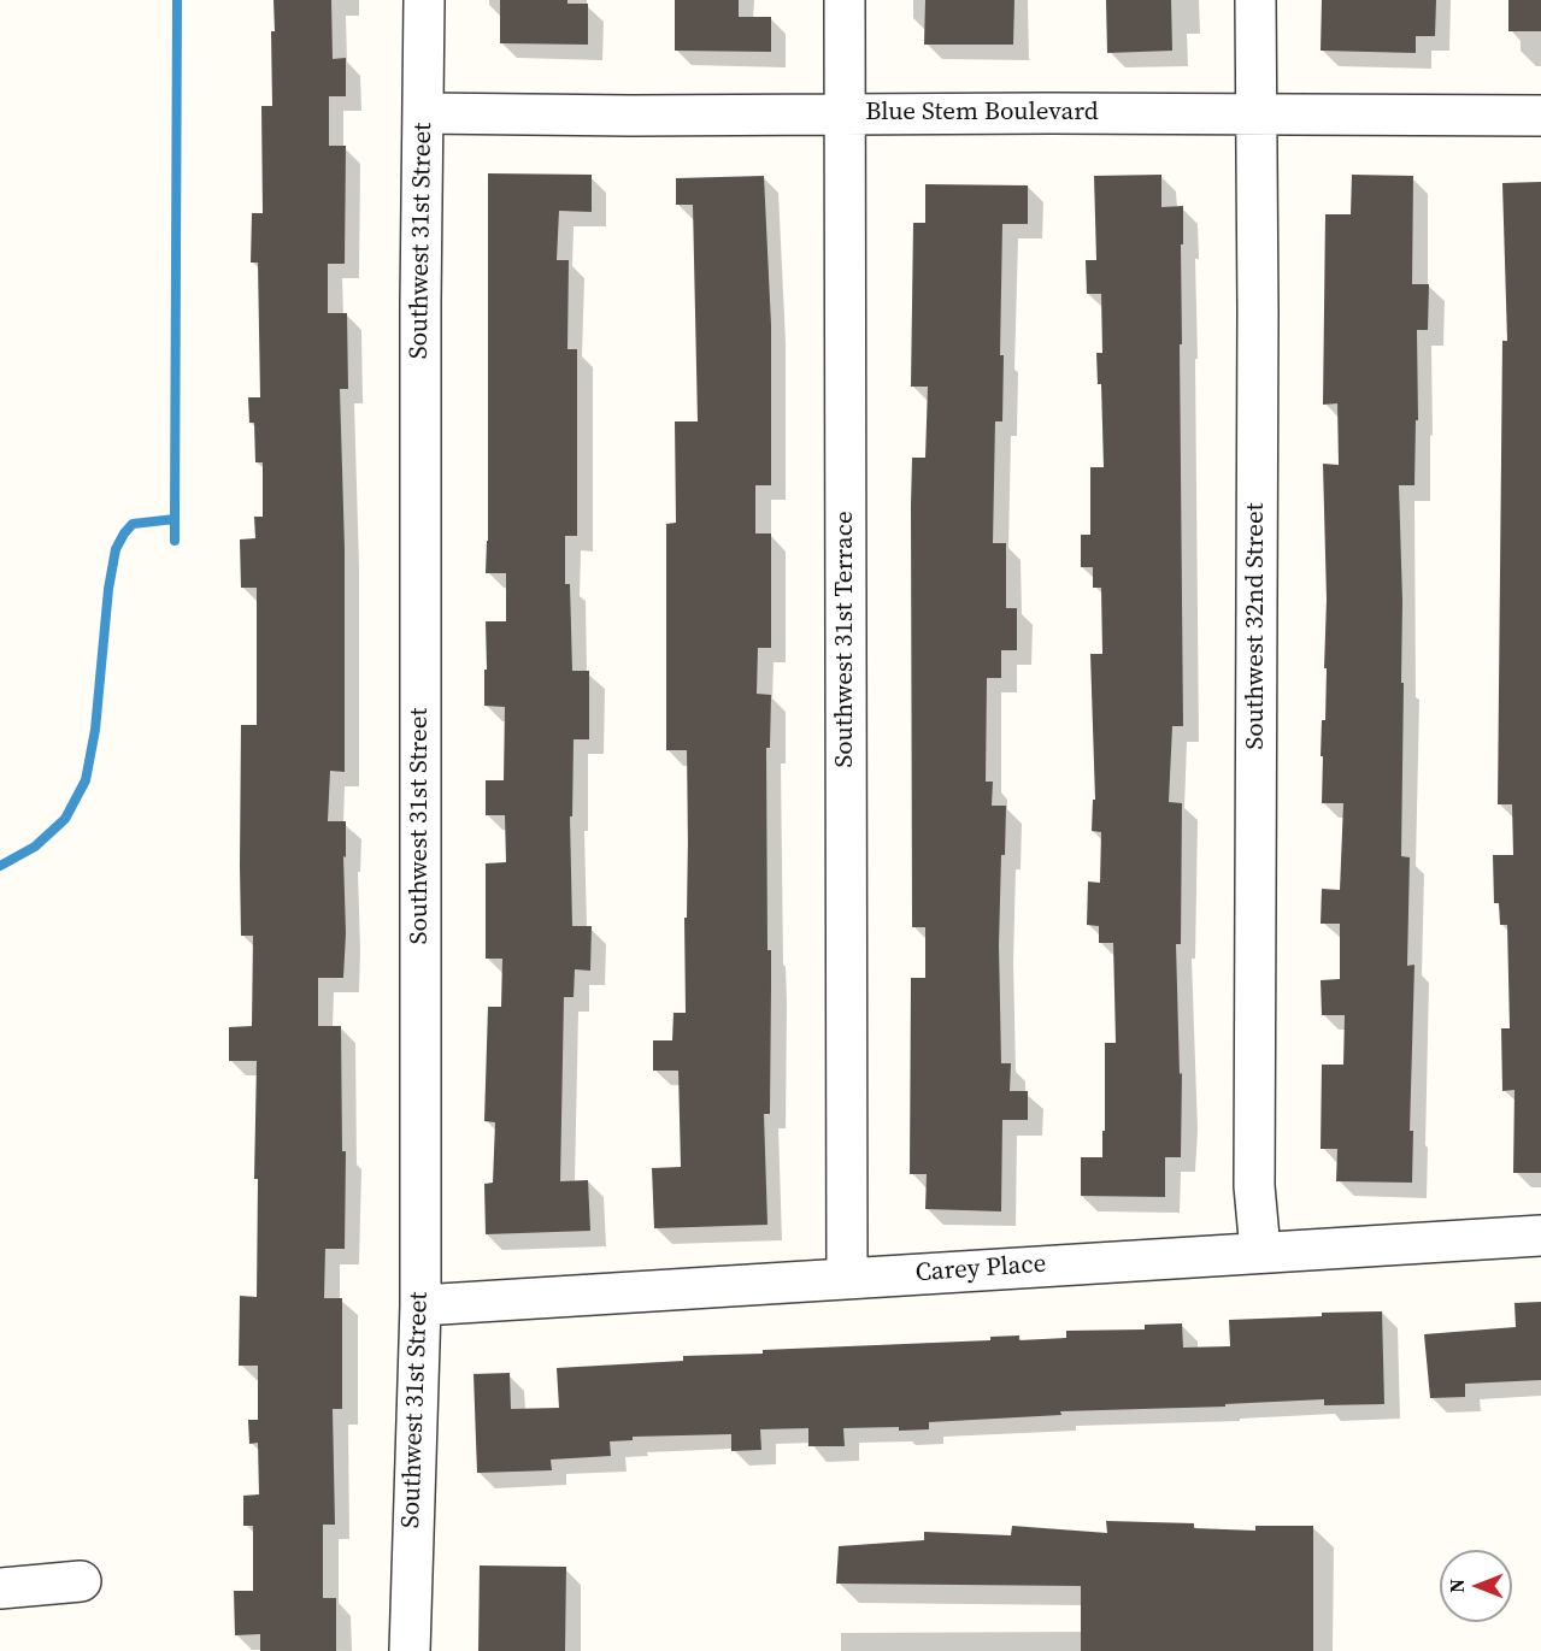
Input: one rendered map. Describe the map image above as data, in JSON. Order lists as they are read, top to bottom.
{
  "streets": {
    "street": [
      "Blue Stem Boulevard",
      "Southwest 31st Street",
      "Southwest 32nd Street",
      "Southwest 31st Terrace",
      "Carey Place"
    ]
  },
  "crossings": [
    ["Blue Stem Boulevard", "Southwest 31st Street"],
    ["Blue Stem Boulevard", "Southwest 32nd Street"],
    ["Blue Stem Boulevard", "Southwest 31st Terrace"],
    ["Southwest 31st Street", "Carey Place"],
    ["Southwest 32nd Street", "Carey Place"],
    ["Southwest 31st Terrace", "Carey Place"]
  ],
  "north": "left"
}
